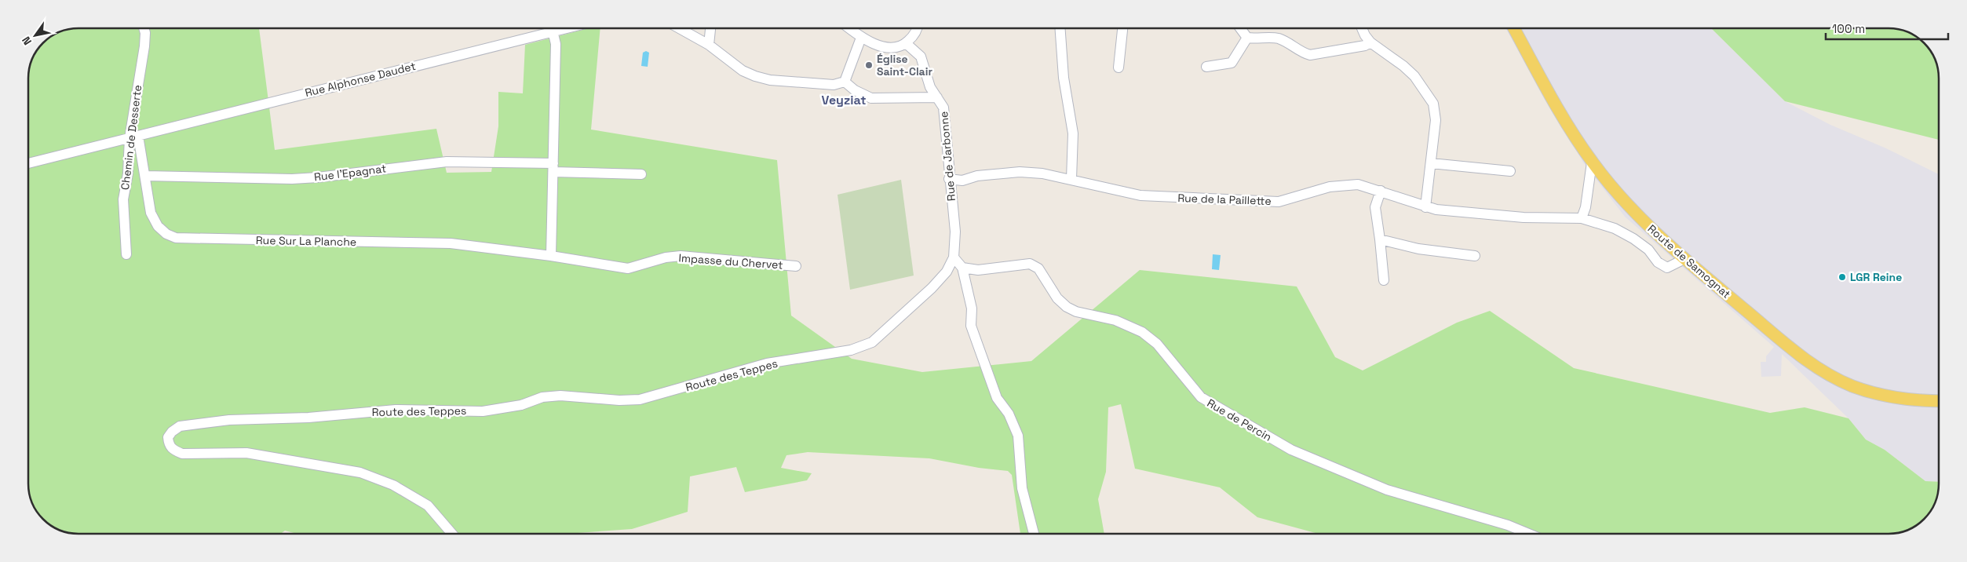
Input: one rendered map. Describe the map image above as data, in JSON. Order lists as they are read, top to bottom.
{
  "streets": {
    "main road": ["Route de Samognat"],
    "street": [
      "Rue Alphonse Daudet",
      "Chemin de Desserte",
      "Rue de Jarbonne",
      "Rue l'Epagnat",
      "Rue de la Paillette",
      "Rue Sur La Planche",
      "Impasse du Chervet",
      "Route des Teppes",
      "Rue de Percin"
    ]
  },
  "crossings": [
    ["Rue Alphonse Daudet", "Chemin de Desserte"],
    ["Rue Alphonse Daudet", "Rue Sur La Planche"],
    ["Chemin de Desserte", "Rue Sur La Planche"],
    ["Rue de Jarbonne", "Rue de la Paillette"],
    ["Rue de Jarbonne", "Route des Teppes"],
    ["Rue l'Epagnat", "Rue Sur La Planche"],
    ["Rue de la Paillette", "Route de Samognat"],
    ["Rue Sur La Planche", "Impasse du Chervet"]
  ],
  "districts": ["Veyziat"],
  "places": ["Église Saint-Clair", "LGR Reine"],
  "scale_bar": "100 m",
  "north": "bottom left"
}
